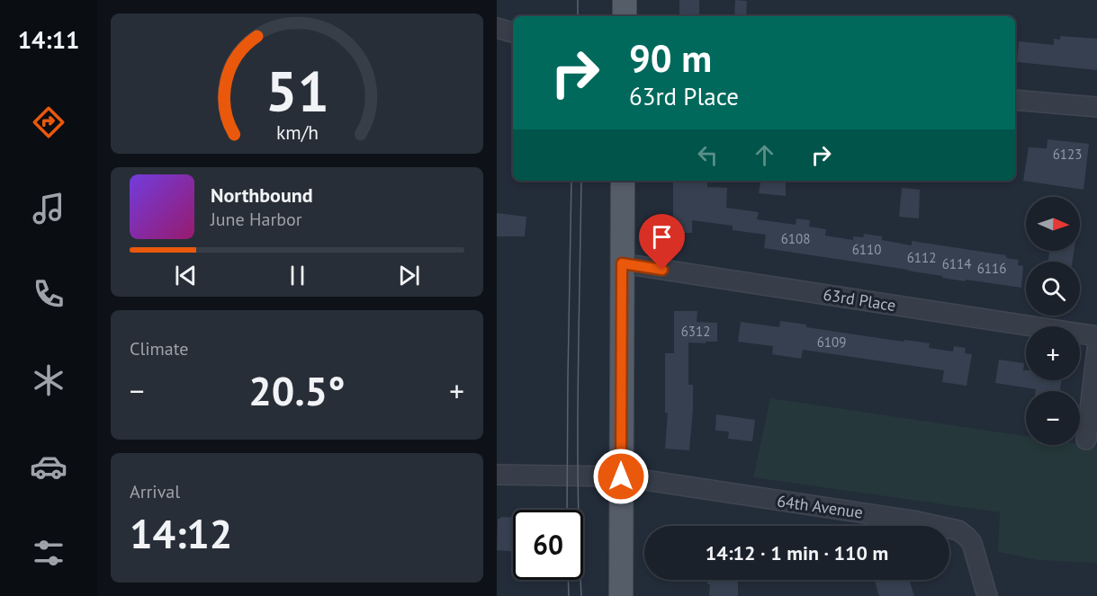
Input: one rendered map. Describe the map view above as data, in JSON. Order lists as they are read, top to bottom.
{
  "streets": {
    "street": ["63rd Place", "64th Avenue"]
  },
  "house_numbers": [
    "6123",
    "6108",
    "6110",
    "6112",
    "6114",
    "6116",
    "6312",
    "6109"
  ],
  "north": "right",
  "page": {
    "tabs": "14:11",
    "turn": ["90 m", "63rd Place"],
    "song": ["Northbound", "June Harbor"],
    "map_buttons": ["+", "−"],
    "tile": [
      "Climate",
      ["Arrival", "14:12"]
    ],
    "heat": ["−", "20.5°", "+"],
    "limit": "60",
    "trip": "14:12 · 1 min · 110 m",
    "gauge": ["51", "km/h"]
  }
}
